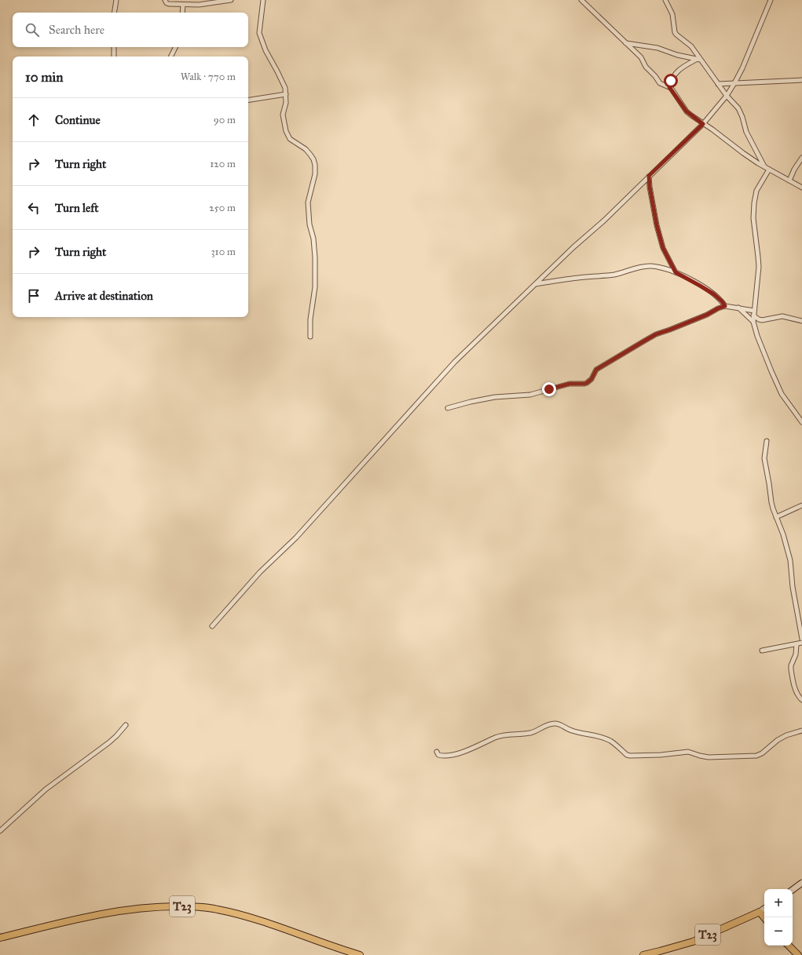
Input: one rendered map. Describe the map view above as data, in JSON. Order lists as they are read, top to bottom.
{
  "streets": {
    "main road": ["T23"]
  },
  "page": {
    "search": "Search here",
    "heading": ["10 min", "Walk · 770 m"],
    "list": [
      ["Continue", "90 m"],
      ["Turn right", "120 m"],
      ["Turn left", "250 m"],
      ["Turn right", "310 m"],
      "Arrive at destination"
    ],
    "map_buttons": ["+", "−"]
  }
}
